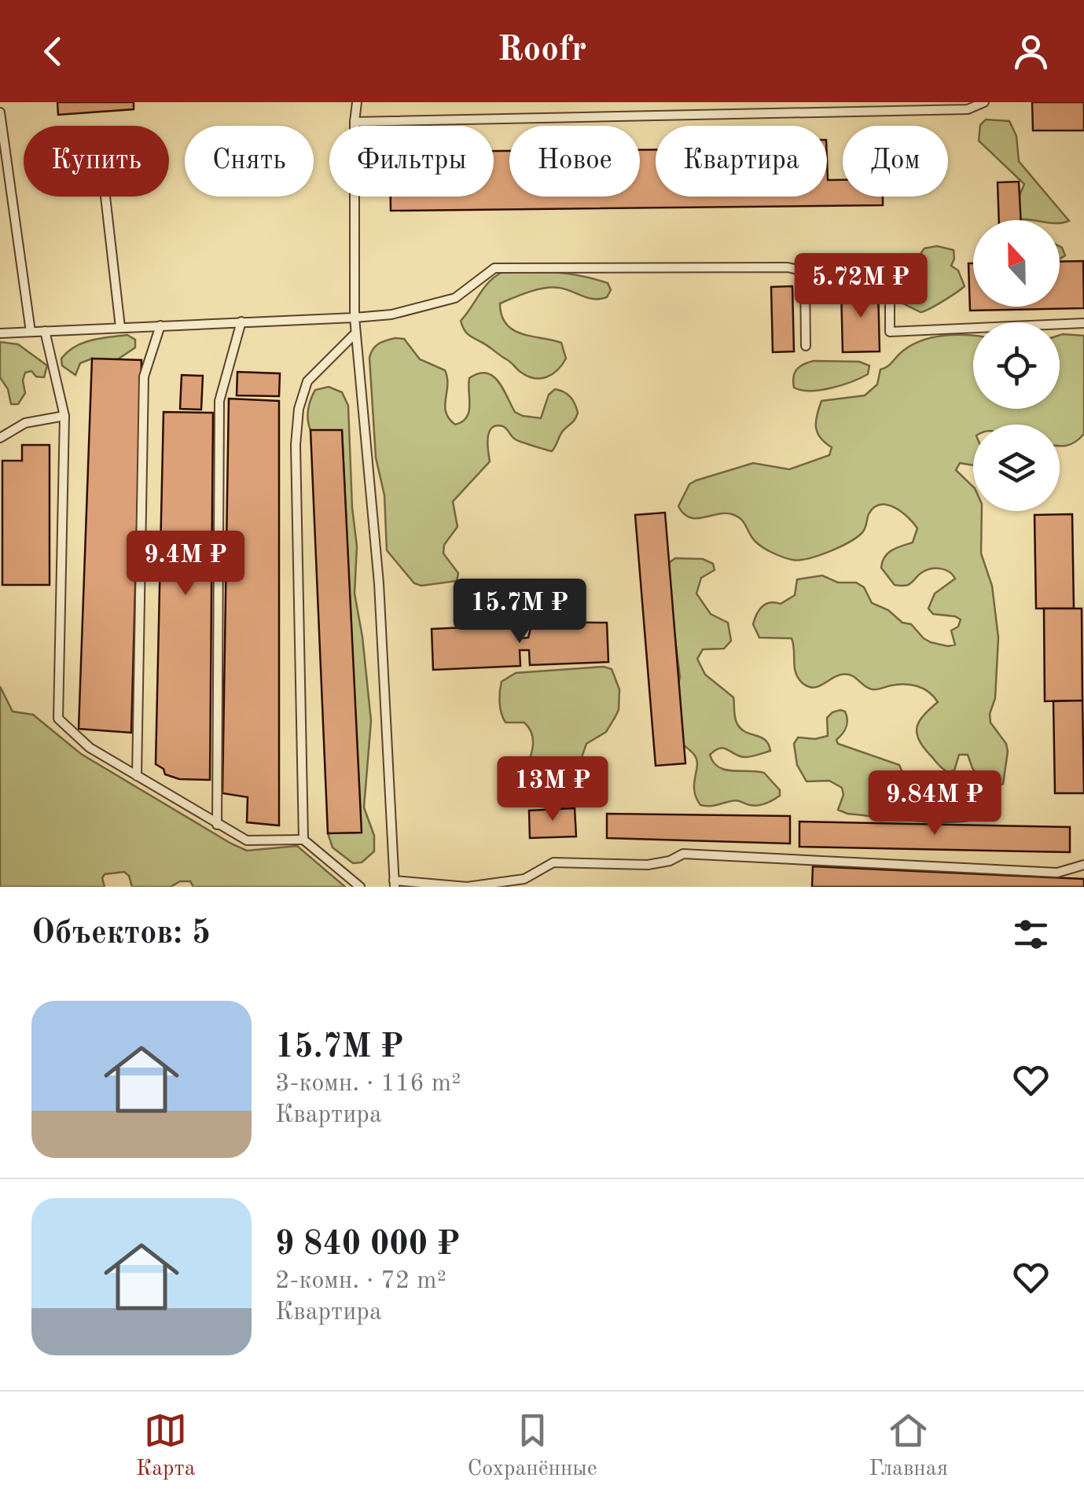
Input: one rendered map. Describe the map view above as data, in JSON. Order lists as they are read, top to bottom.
{
  "north": "top",
  "page": {
    "header": "Roofr",
    "chip": [
      "Купить",
      "Снять",
      "Фильтры",
      "Новое",
      "Квартира",
      "Дом"
    ],
    "price": [
      "5.72M ₽",
      "9.4M ₽",
      "15.7M ₽",
      "13M ₽",
      "9.84M ₽"
    ],
    "heading": "Объектов: 5",
    "list": [
      {
        "name": "15.7M ₽",
        "note": "3-комн. · 116 m² · Квартира"
      },
      {
        "name": "9 840 000 ₽",
        "note": "2-комн. · 72 m² · Квартира"
      }
    ],
    "tabs": ["Карта", "Сохранённые", "Главная"]
  }
}
